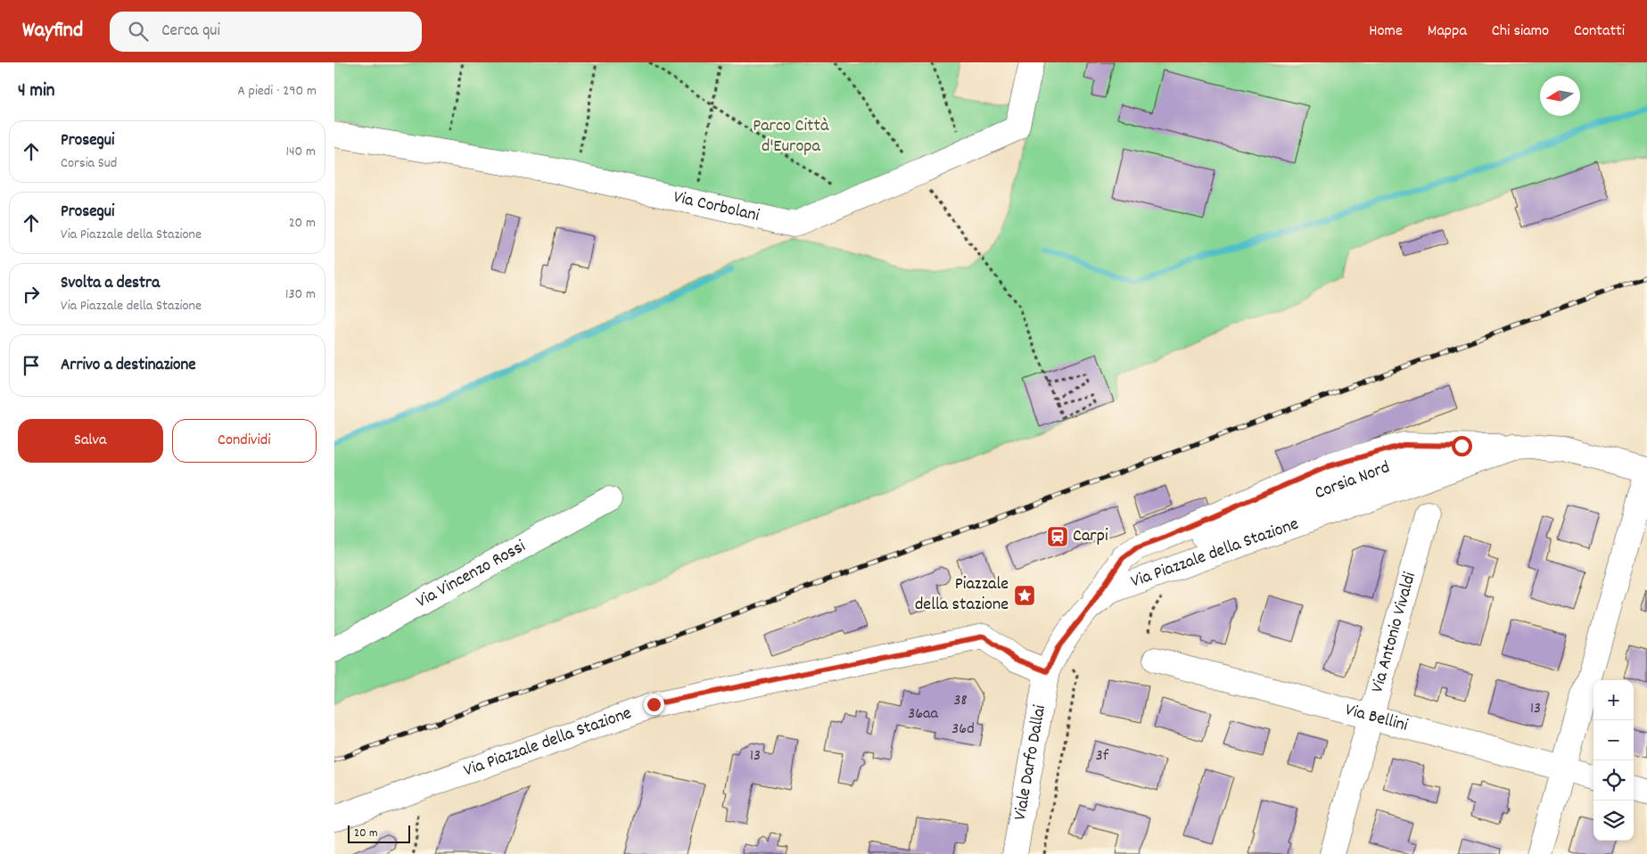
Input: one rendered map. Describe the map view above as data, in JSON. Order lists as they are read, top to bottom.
{
  "streets": {
    "street": [
      "Via Corbolani",
      "Via Piazzale della Stazione",
      "Via Vincenzo Rossi",
      "Via Antonio Vivaldi",
      "Via Bellini",
      "Viale Darfo Dallai"
    ]
  },
  "crossings": [
    ["Via Piazzale della Stazione", "Viale Darfo Dallai"],
    ["Via Antonio Vivaldi", "Via Bellini"]
  ],
  "parks": ["Parco Città d'Europa"],
  "places": {
    "station": ["Carpi"],
    "place": ["Piazzale della stazione"]
  },
  "house_numbers": [
    "38",
    "13",
    "36aa",
    "36d",
    "13",
    "3f"
  ],
  "scale_bar": "20 m",
  "north": "left",
  "page": {
    "header": "Wayfind",
    "search": "Cerca qui",
    "nav": [
      "Home",
      "Mappa",
      "Chi siamo",
      "Contatti"
    ],
    "heading": ["4 min", "A piedi · 290 m"],
    "list": [
      ["Prosegui", "Corsia Sud", "140 m"],
      ["Prosegui", "Via Piazzale della Stazione", "20 m"],
      ["Svolta a destra", "Via Piazzale della Stazione", "130 m"],
      "Arrivo a destinazione"
    ],
    "buttons": ["Salva", "Condividi"],
    "map_buttons": ["+", "−"],
    "scale": "20 m"
  }
}
